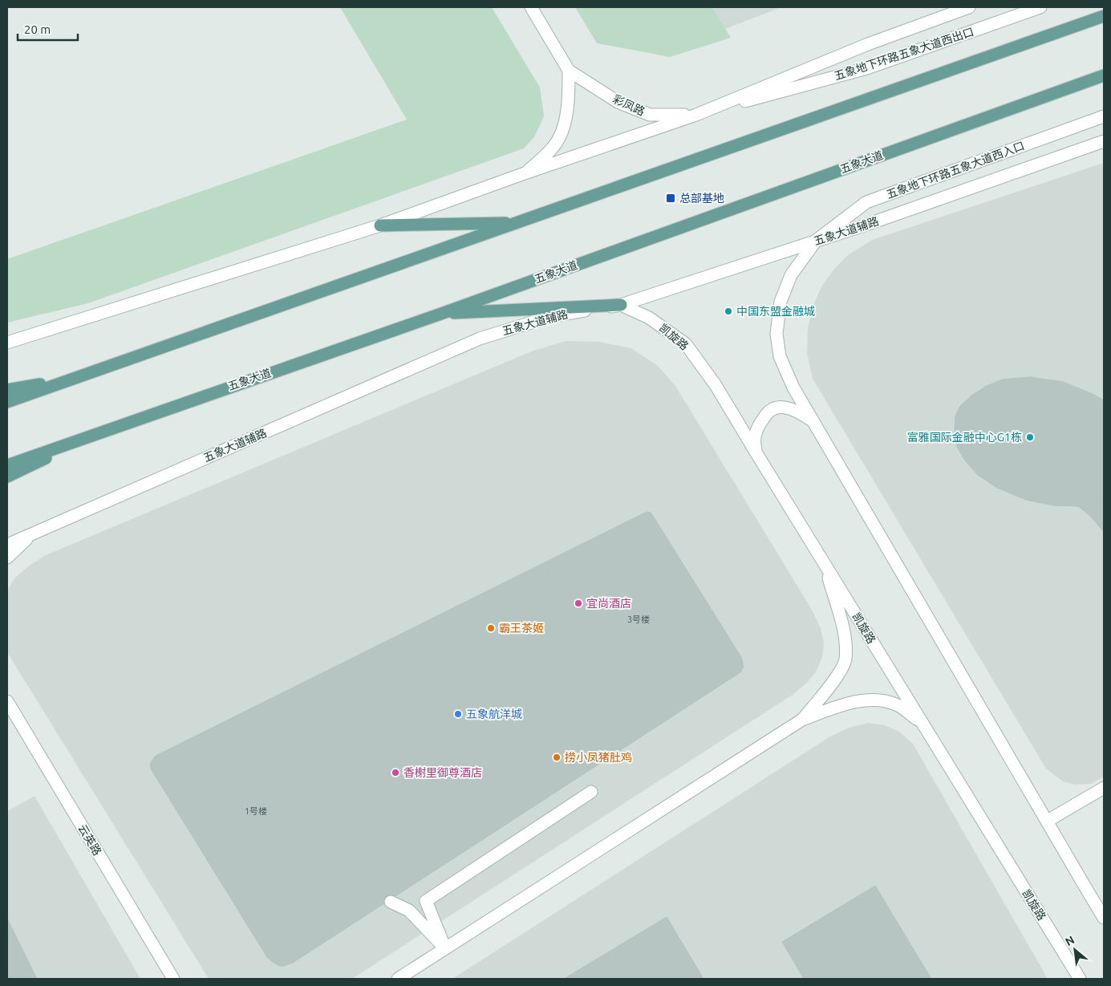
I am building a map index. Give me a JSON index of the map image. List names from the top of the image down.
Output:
{
  "streets": {
    "main road": ["五象大道"],
    "street": [
      "五象地下环路五象大道西出口",
      "彩凤路",
      "五象地下环路五象大道西入口",
      "五象大道辅路",
      "凯旋路",
      "云英路"
    ]
  },
  "crossings": [
    ["五象地下环路五象大道西出口", "彩凤路"],
    ["五象地下环路五象大道西入口", "五象大道辅路"],
    ["五象大道辅路", "凯旋路"]
  ],
  "places": {
    "transit": ["总部基地"],
    "other": [
      "中国东盟金融城",
      "富雅国际金融中心G1栋",
      "宜尚酒店",
      "霸王茶姬",
      "五象航洋城",
      "捞小凤猪肚鸡",
      "香榭里御尊酒店"
    ]
  },
  "house_numbers": ["3号楼", "1号楼"],
  "scale_bar": "20 m",
  "north": "top left"
}
